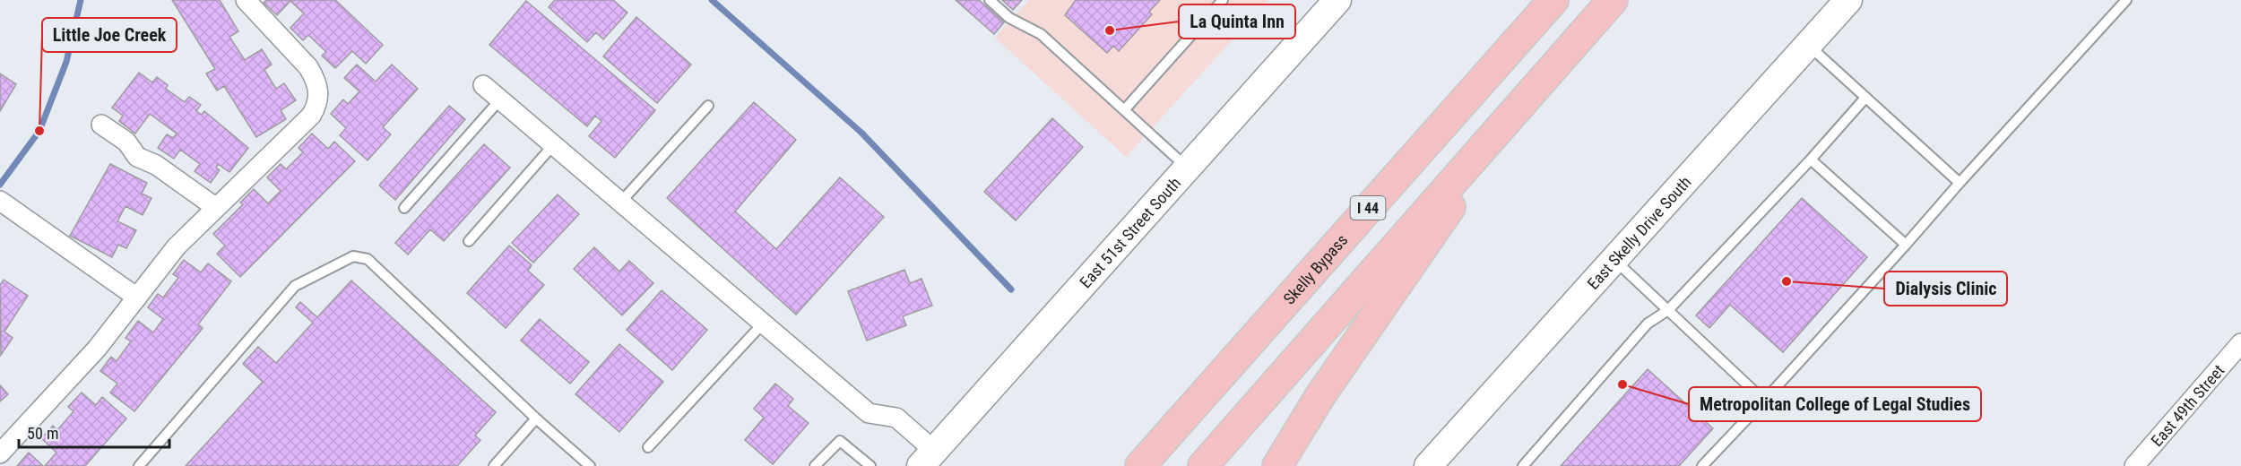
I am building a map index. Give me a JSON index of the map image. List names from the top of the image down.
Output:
{
  "streets": {
    "highway": ["I 44", "Skelly Bypass"],
    "main road": ["East 51st Street South", "East Skelly Drive South"],
    "street": ["East 49th Street"]
  },
  "places": [
    "La Quinta Inn",
    "Little Joe Creek",
    "Dialysis Clinic",
    "Metropolitan College of Legal Studies"
  ],
  "scale_bar": "50 m"
}
